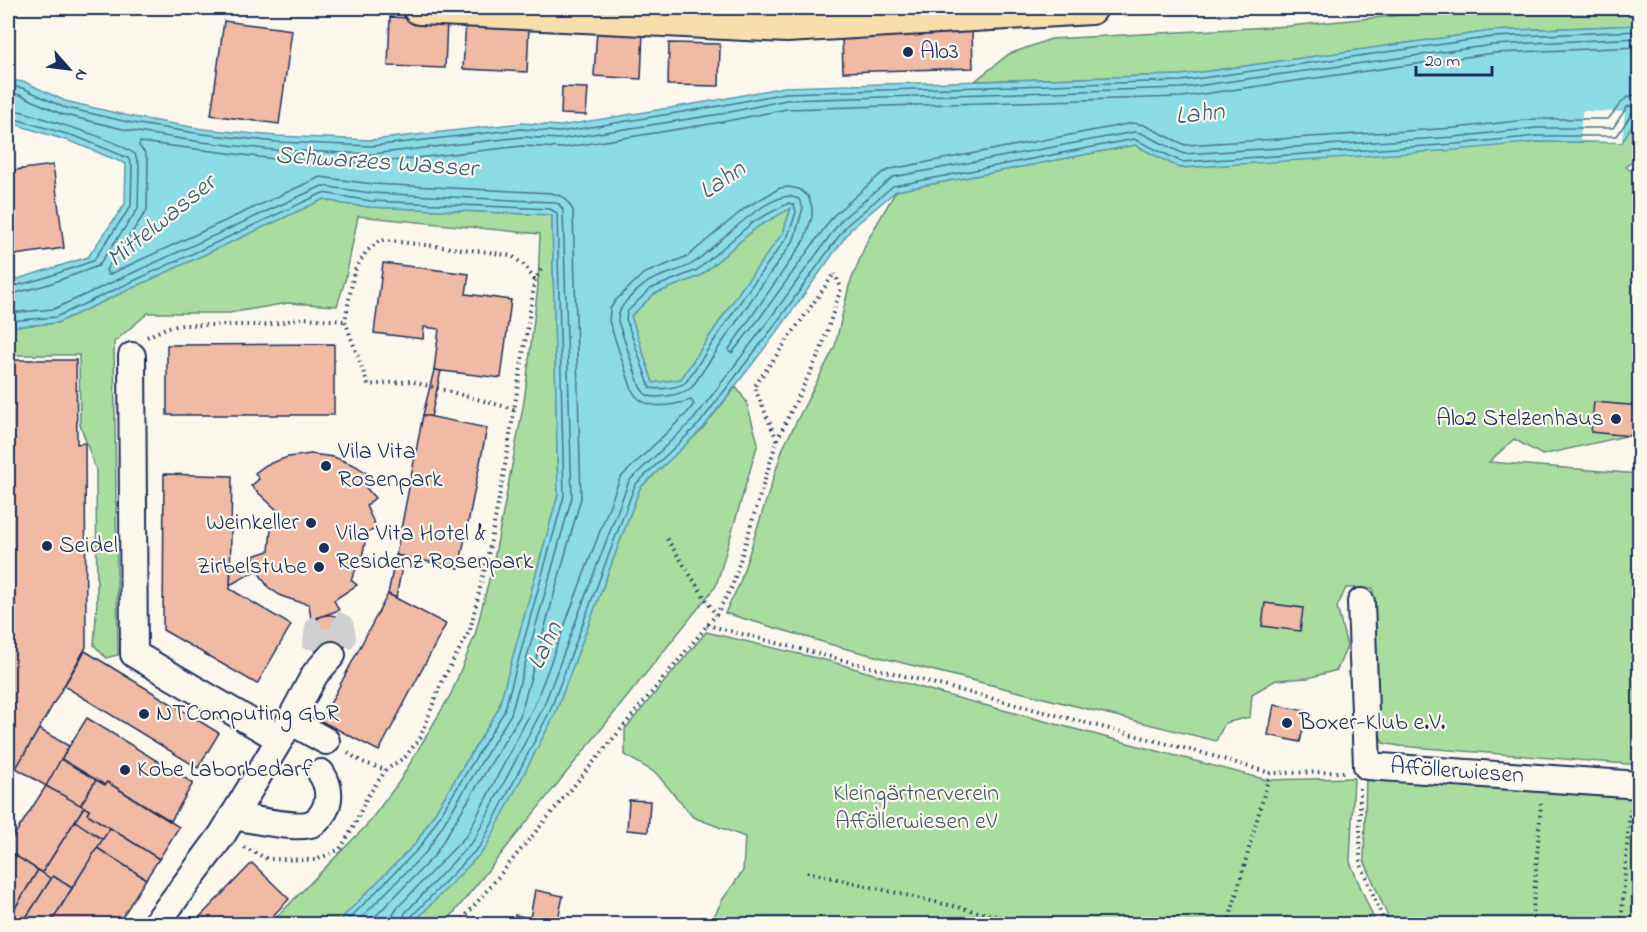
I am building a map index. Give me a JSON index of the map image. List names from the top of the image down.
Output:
{
  "streets": {
    "street": ["Afföllerwiesen"]
  },
  "water": ["Lahn", "Schwarzes Wasser", "Mittelwasser"],
  "parks": ["Kleingärtnerverein Afföllerwiesen eV"],
  "places": [
    "A|03",
    "A|02 Stelzenhaus",
    "Vila Vita Rosenpark",
    "Weinkeller",
    "Seidel",
    "Vila Vita Hotel & Residenz Rosenpark",
    "Zirbelstube",
    "NTComputing GbR",
    "Boxer-Klub e.V.",
    "Kobe Laborbedarf"
  ],
  "scale_bar": "20 m",
  "north": "bottom right"
}
